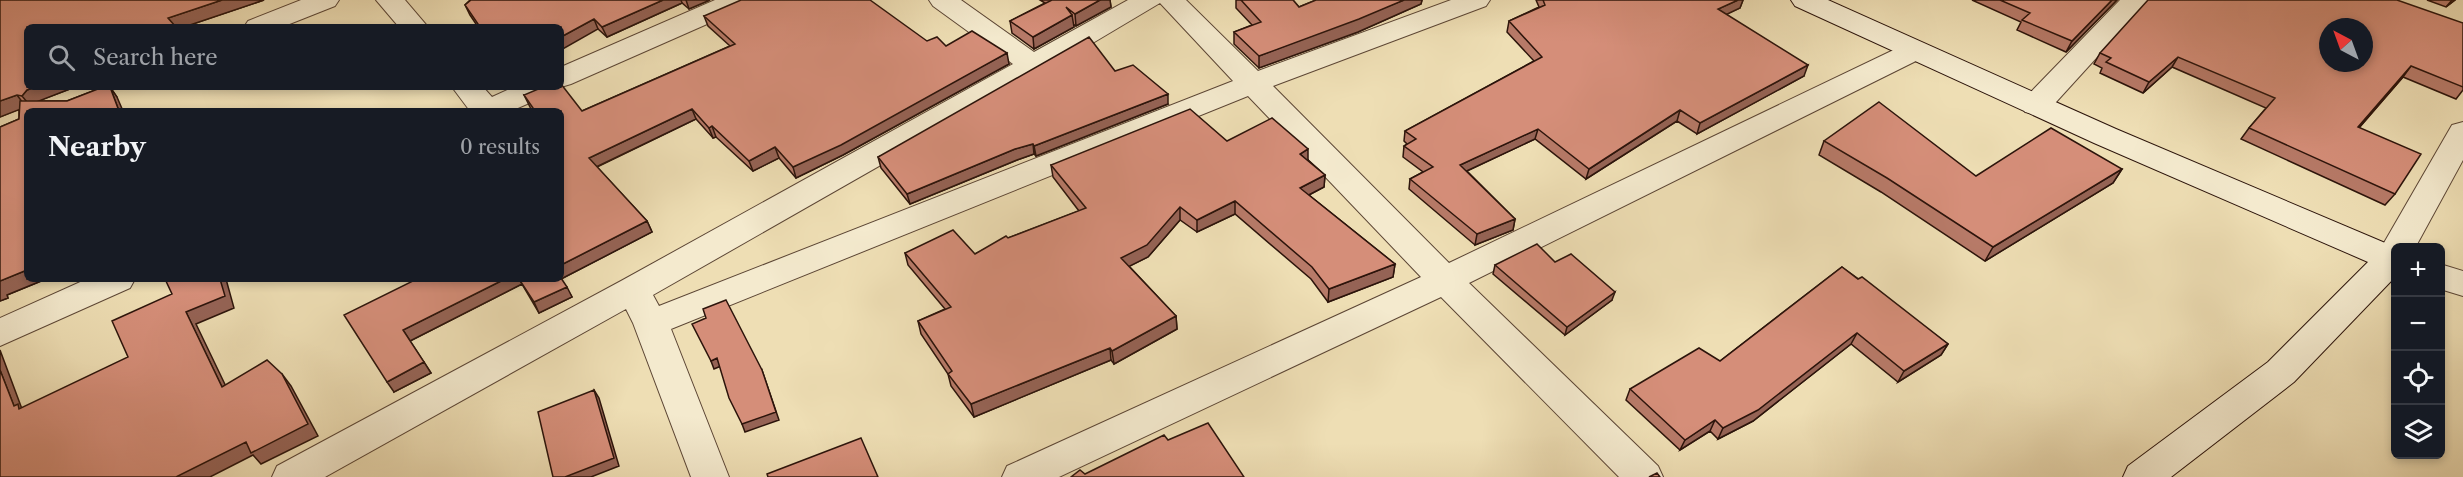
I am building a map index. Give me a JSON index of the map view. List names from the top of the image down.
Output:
{
  "north": "top left",
  "page": {
    "search": "Search here",
    "heading": ["Nearby", "0 results"],
    "map_buttons": ["+", "−"]
  }
}
